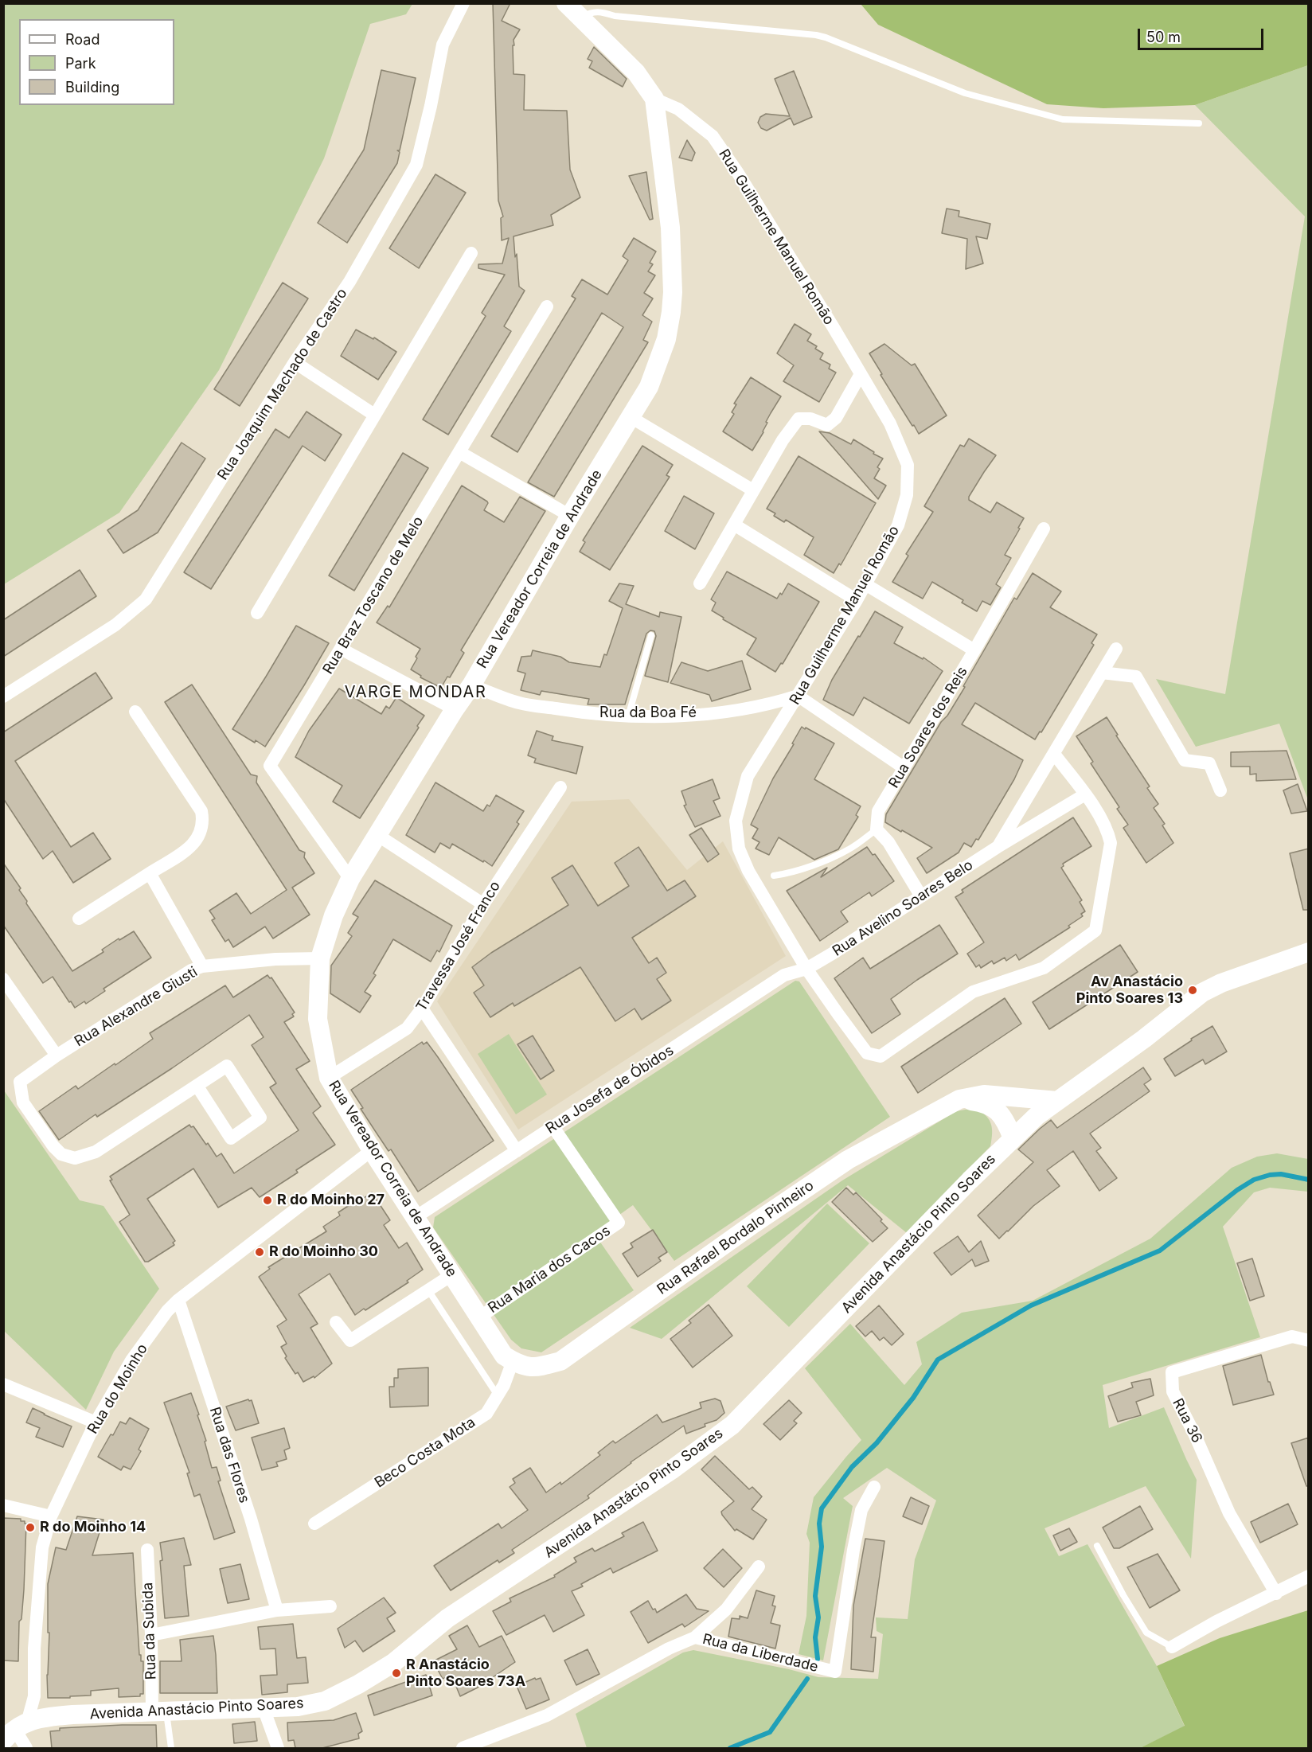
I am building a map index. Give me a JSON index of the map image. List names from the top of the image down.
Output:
{
  "streets": {
    "street": [
      "Rua Guilherme Manuel Romão",
      "Rua Joaquim Machado de Castro",
      "Rua Vereador Correia de Andrade",
      "Rua Braz Toscano de Melo",
      "Rua da Boa Fé",
      "Rua Soares dos Reis",
      "Rua Avelino Soares Belo",
      "Travessa José Franco",
      "Rua Alexandre Giusti",
      "Rua Josefa de Óbidos",
      "Avenida Anastácio Pinto Soares",
      "Rua Rafael Bordalo Pinheiro",
      "Rua Maria dos Cacos",
      "Rua do Moinho",
      "Rua 36",
      "Beco Costa Mota",
      "Rua das Flores",
      "Rua da Subida",
      "Rua da Liberdade"
    ]
  },
  "crossings": [
    ["Rua Guilherme Manuel Romão", "Rua Vereador Correia de Andrade"],
    ["Rua Guilherme Manuel Romão", "Rua da Boa Fé"],
    ["Rua Guilherme Manuel Romão", "Rua Avelino Soares Belo"],
    ["Rua Guilherme Manuel Romão", "Rua Josefa de Óbidos"],
    ["Rua Vereador Correia de Andrade", "Rua Braz Toscano de Melo"],
    ["Rua Vereador Correia de Andrade", "Rua da Boa Fé"],
    ["Rua Vereador Correia de Andrade", "Travessa José Franco"],
    ["Rua Vereador Correia de Andrade", "Rua Alexandre Giusti"],
    ["Rua Vereador Correia de Andrade", "Rua Josefa de Óbidos"],
    ["Rua Vereador Correia de Andrade", "Rua Rafael Bordalo Pinheiro"],
    ["Rua Vereador Correia de Andrade", "Rua Maria dos Cacos"],
    ["Rua Vereador Correia de Andrade", "Rua do Moinho"],
    ["Rua Vereador Correia de Andrade", "Beco Costa Mota"],
    ["Rua Avelino Soares Belo", "Rua Josefa de Óbidos"],
    ["Rua Josefa de Óbidos", "Rua Maria dos Cacos"],
    ["Avenida Anastácio Pinto Soares", "Rua do Moinho"],
    ["Avenida Anastácio Pinto Soares", "Rua da Subida"],
    ["Rua Rafael Bordalo Pinheiro", "Beco Costa Mota"],
    ["Rua do Moinho", "Rua das Flores"]
  ],
  "districts": ["VARGE MONDAR"],
  "places": [
    "Av Anastácio Pinto Soares 13",
    "R do Moinho 27",
    "R do Moinho 30",
    "R do Moinho 14",
    "R Anastácio Pinto Soares 73A"
  ],
  "legend": ["Road", "Park", "Building"],
  "scale_bar": "50 m"
}
